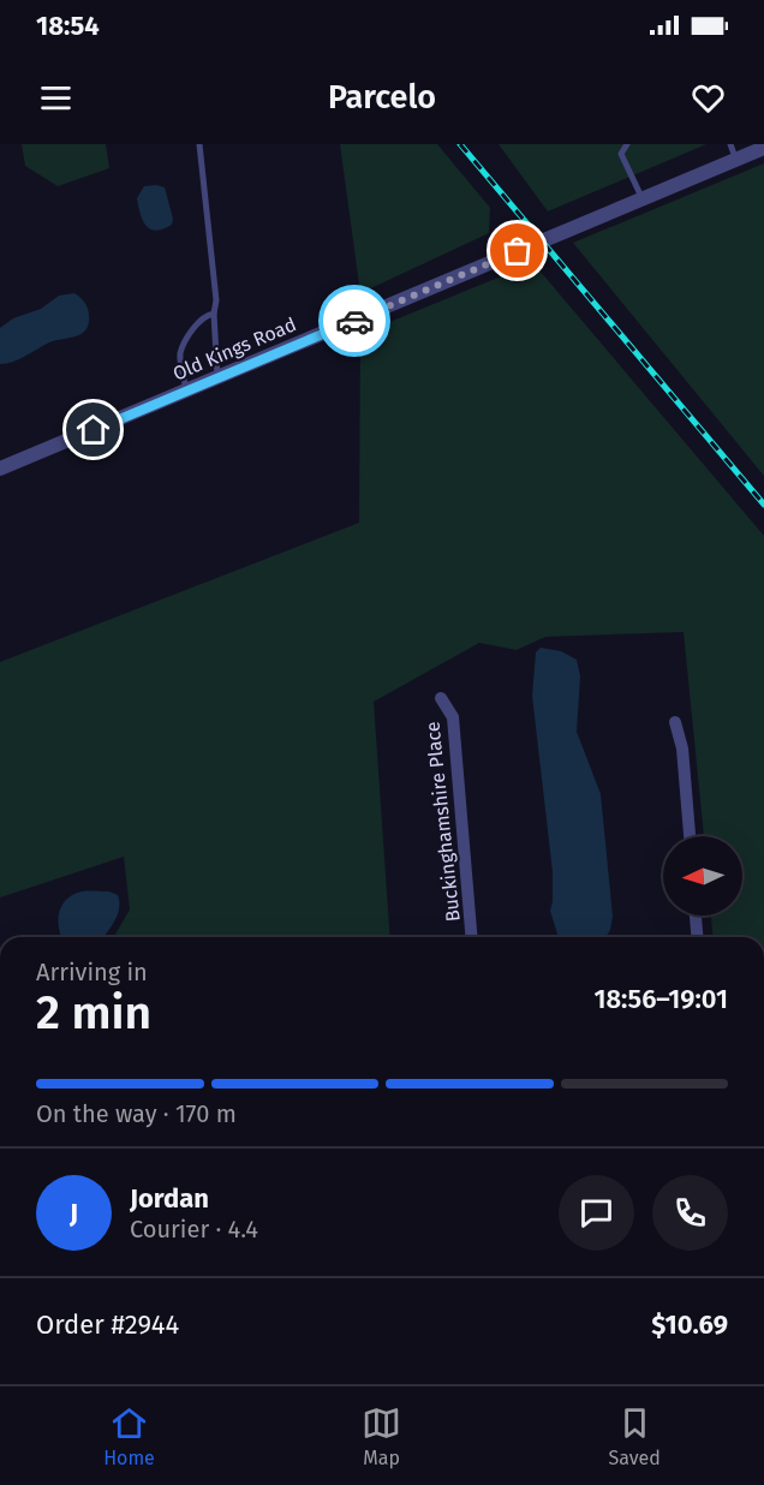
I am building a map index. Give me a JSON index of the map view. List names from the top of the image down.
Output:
{
  "streets": {
    "street": ["Old Kings Road", "Buckinghamshire Place"]
  },
  "north": "left",
  "page": {
    "status": "18:54",
    "header": "Parcelo",
    "heading": ["2 min", "Arriving in", "18:56–19:01"],
    "panel": [
      "Jordan",
      "Courier · 4.4",
      "Order #2944",
      "$10.69"
    ],
    "bar": "On the way · 170 m",
    "round": "J",
    "tabs": ["Home", "Map", "Saved"]
  }
}
